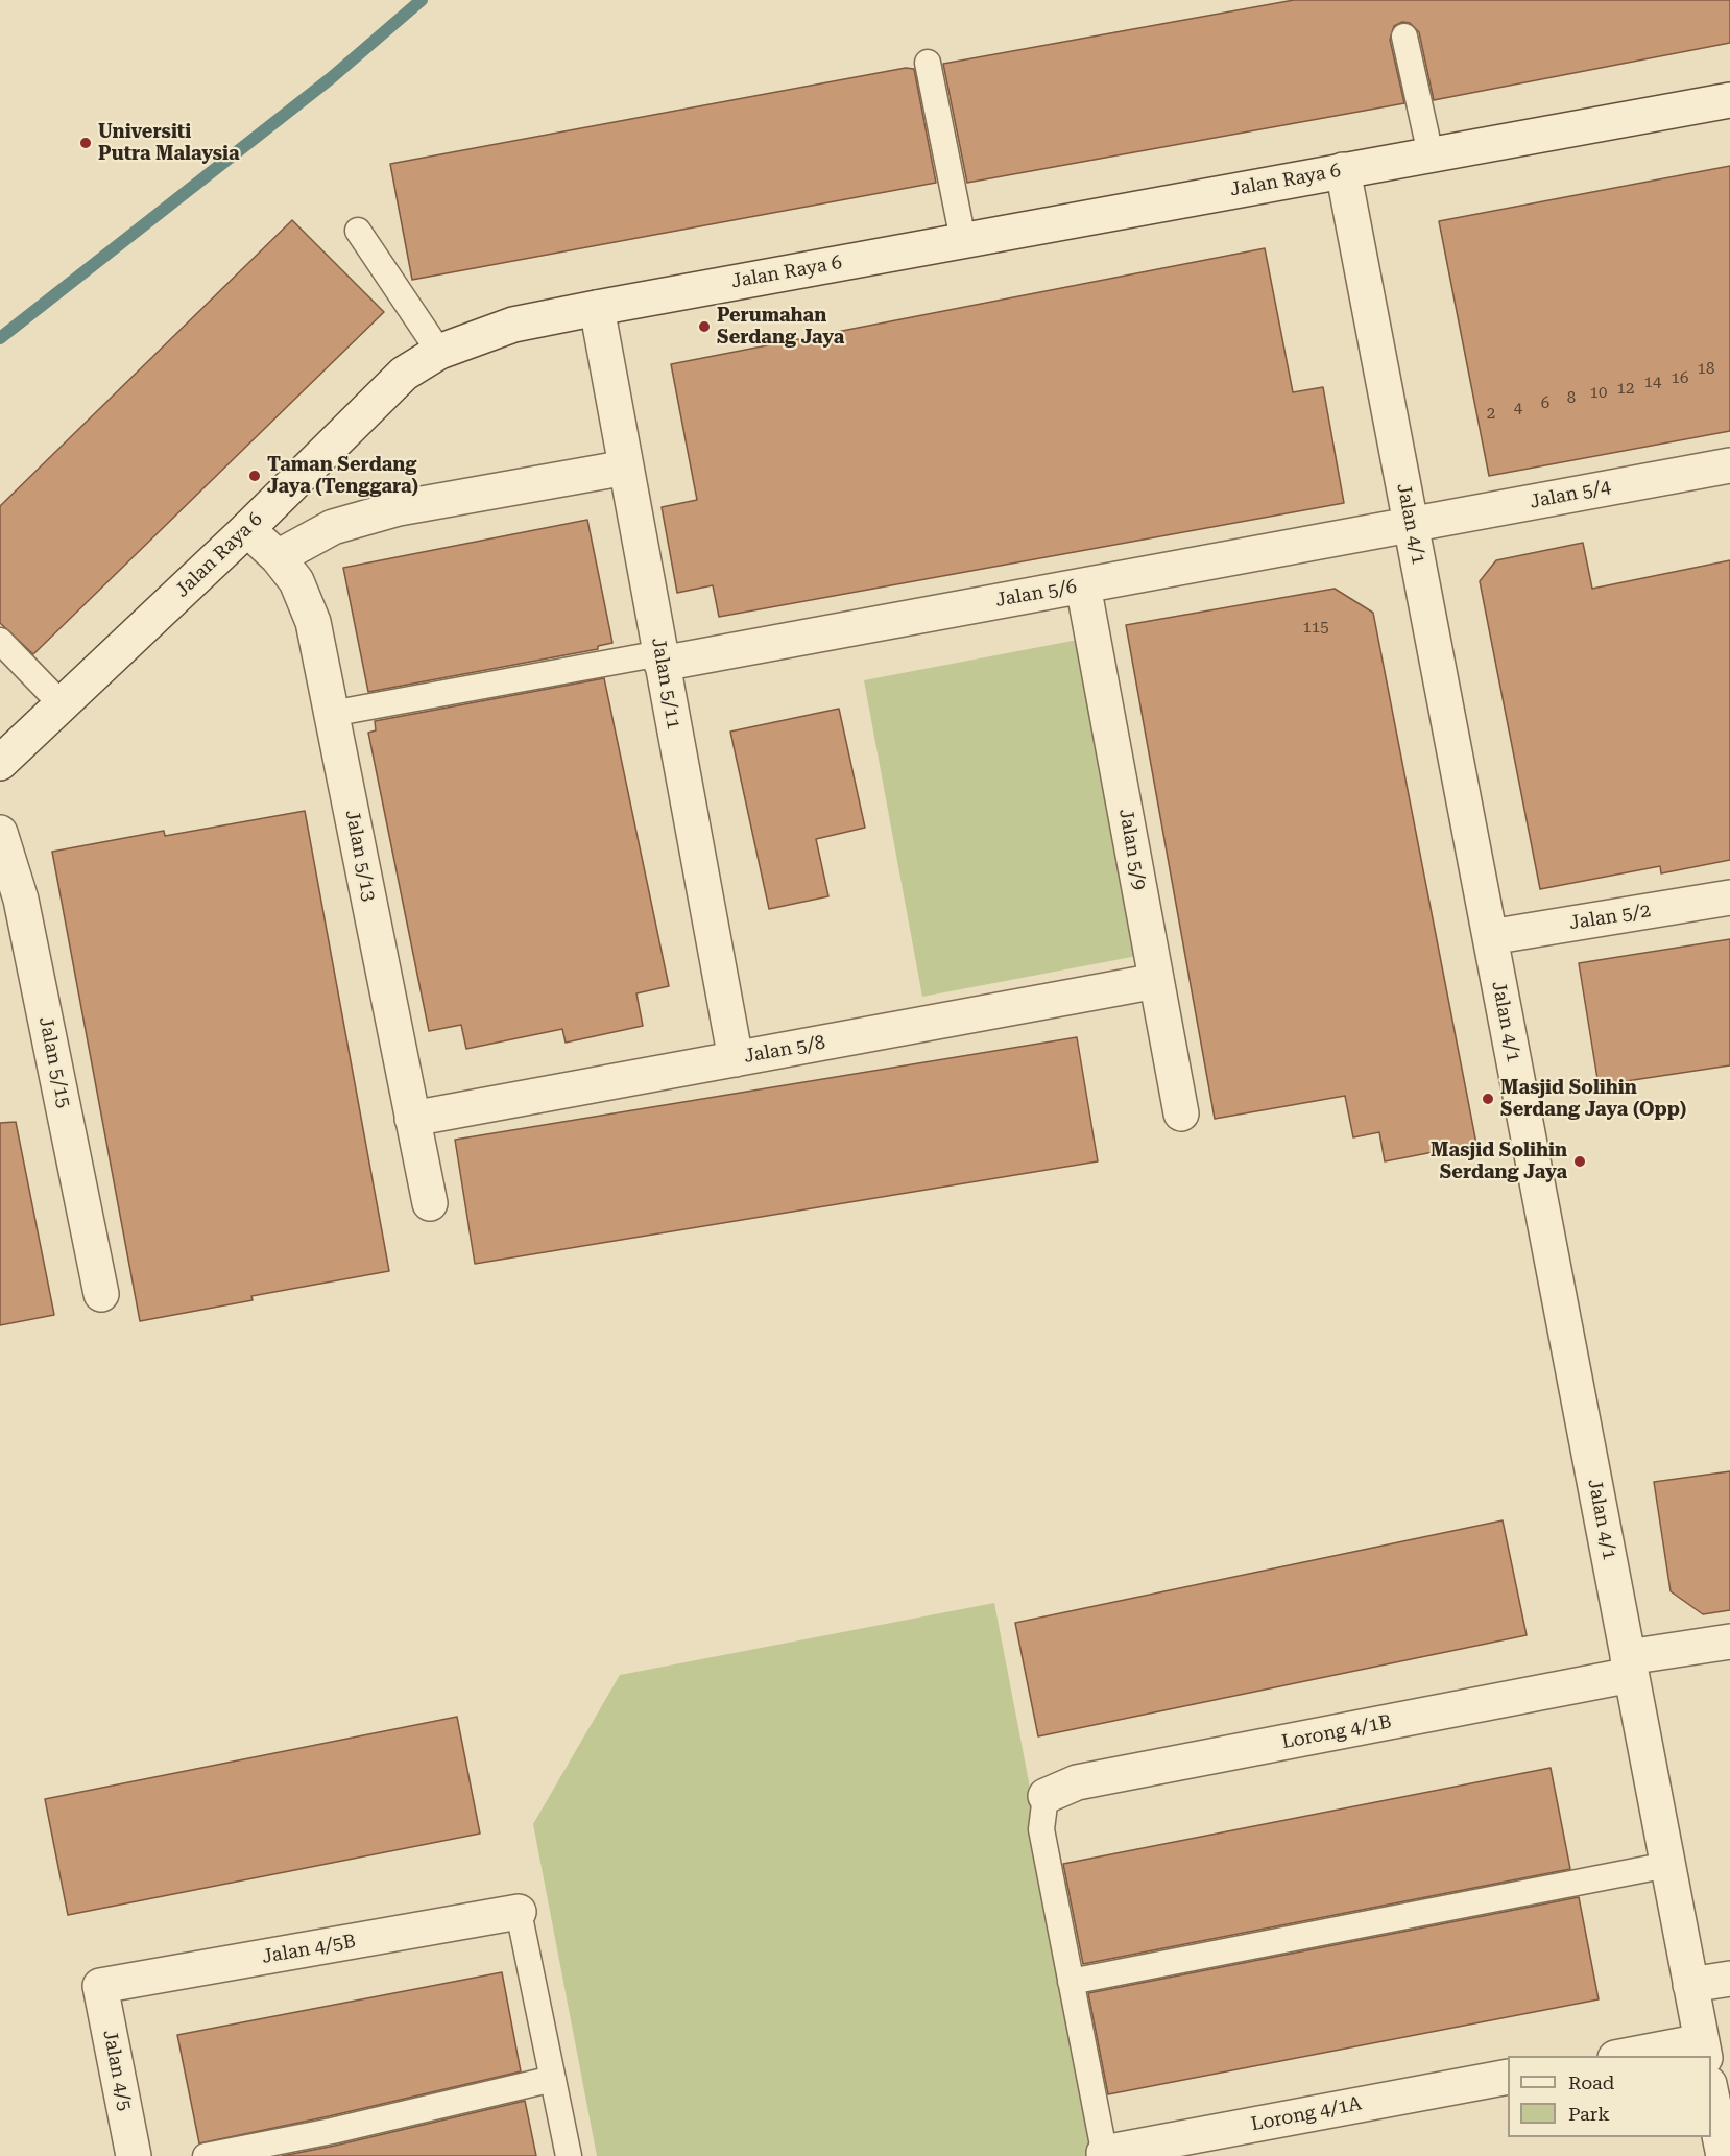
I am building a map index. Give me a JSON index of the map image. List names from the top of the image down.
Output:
{
  "streets": {
    "street": [
      "Jalan Raya 6",
      "Jalan 5/4",
      "Jalan 4/1",
      "Jalan 5/6",
      "Jalan 5/11",
      "Jalan 5/9",
      "Jalan 5/13",
      "Jalan 5/2",
      "Jalan 5/8",
      "Jalan 5/15",
      "Lorong 4/1B",
      "Jalan 4/5B",
      "Jalan 4/5",
      "Lorong 4/1A"
    ]
  },
  "crossings": [
    ["Jalan Raya 6", "Jalan 4/1"],
    ["Jalan Raya 6", "Jalan 5/11"],
    ["Jalan Raya 6", "Jalan 5/13"],
    ["Jalan 5/4", "Jalan 4/1"],
    ["Jalan 5/4", "Jalan 5/6"],
    ["Jalan 4/1", "Jalan 5/6"],
    ["Jalan 4/1", "Jalan 5/2"],
    ["Jalan 4/1", "Lorong 4/1B"],
    ["Jalan 5/6", "Jalan 5/11"],
    ["Jalan 5/6", "Jalan 5/9"],
    ["Jalan 5/11", "Jalan 5/8"],
    ["Jalan 5/9", "Jalan 5/8"],
    ["Jalan 5/13", "Jalan 5/8"],
    ["Jalan 4/5B", "Jalan 4/5"]
  ],
  "places": [
    "Universiti Putra Malaysia",
    "Perumahan Serdang Jaya",
    "Taman Serdang Jaya (Tenggara)",
    "Masjid Solihin Serdang Jaya (Opp)",
    "Masjid Solihin Serdang Jaya"
  ],
  "house_numbers": [
    "18",
    "16",
    "14",
    "12",
    "10",
    "8",
    "6",
    "4",
    "2",
    "115"
  ],
  "legend": ["Road", "Park"]
}
